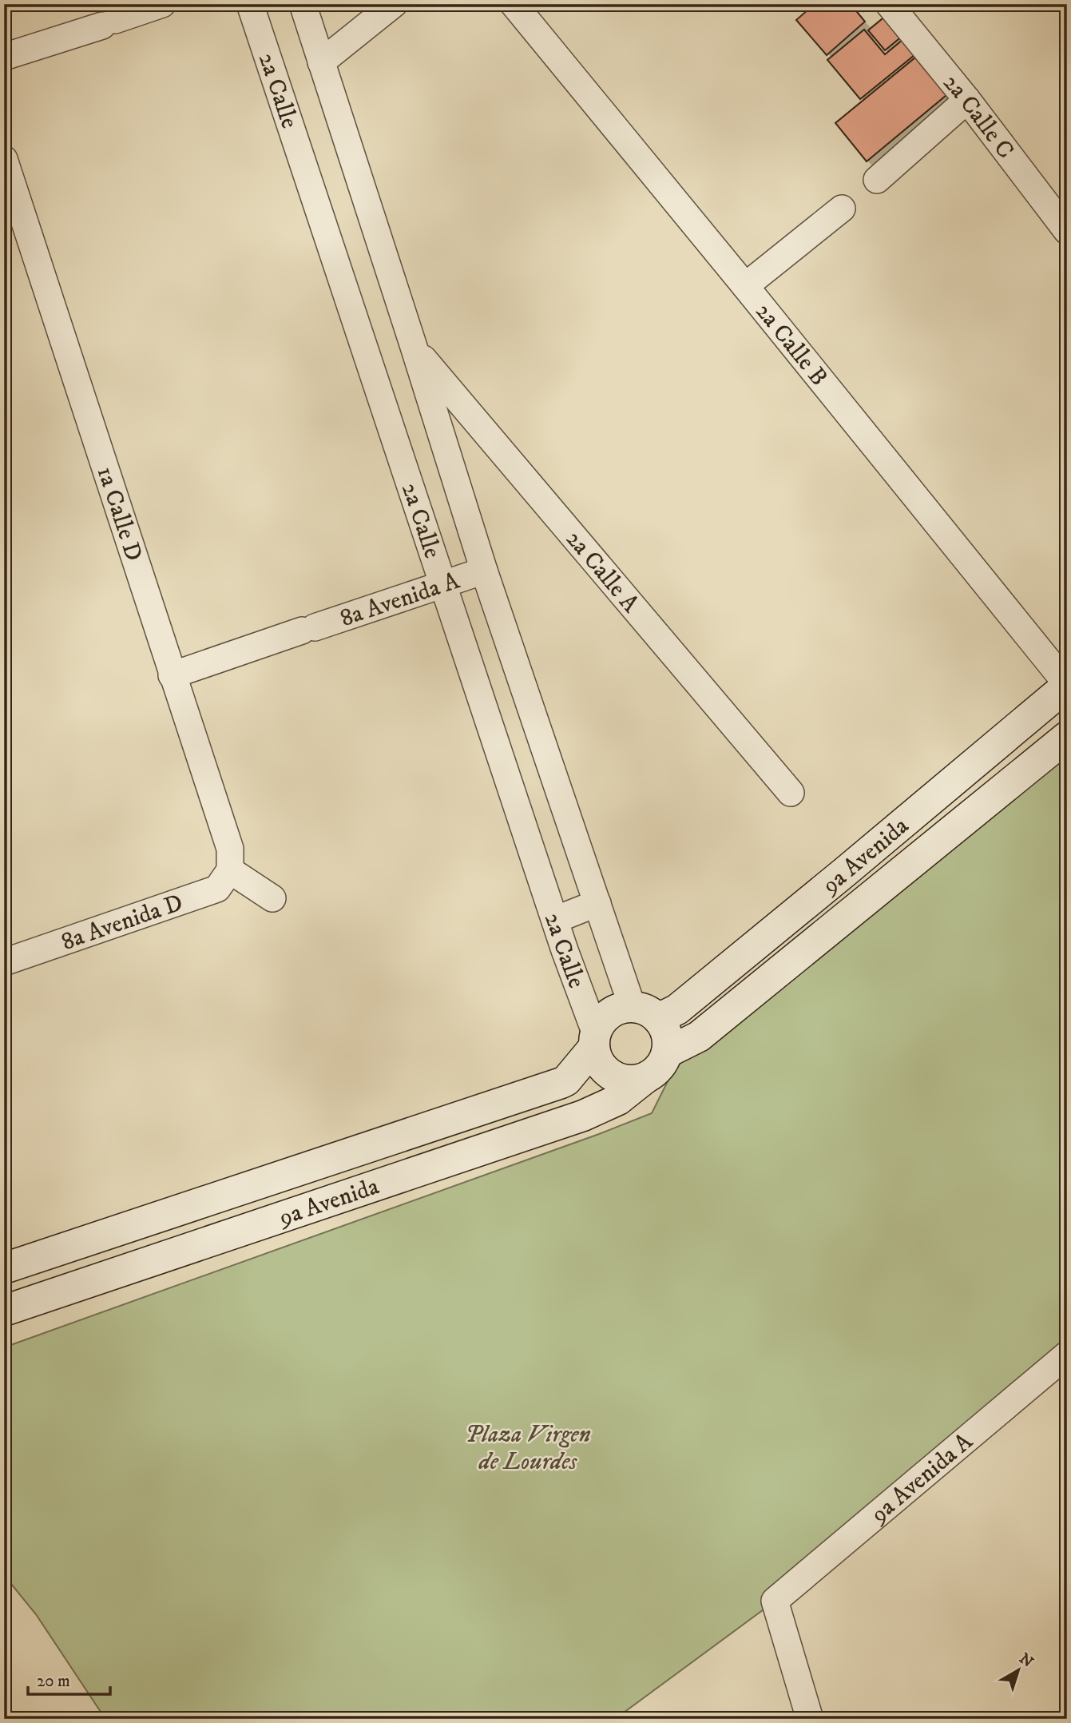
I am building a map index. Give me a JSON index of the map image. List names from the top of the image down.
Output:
{
  "streets": {
    "main road": ["9a Avenida"],
    "street": [
      "2a Calle",
      "2a Calle C",
      "2a Calle B",
      "1a Calle D",
      "2a Calle A",
      "8a Avenida A",
      "8a Avenida D",
      "9a Avenida A"
    ]
  },
  "crossings": [
    ["2a Calle", "2a Calle A"],
    ["2a Calle", "8a Avenida A"],
    ["2a Calle", "9a Avenida"],
    ["2a Calle B", "9a Avenida"],
    ["1a Calle D", "8a Avenida A"],
    ["1a Calle D", "8a Avenida D"]
  ],
  "parks": ["Plaza Virgen de Lourdes"],
  "scale_bar": "20 m",
  "north": "top right"
}
